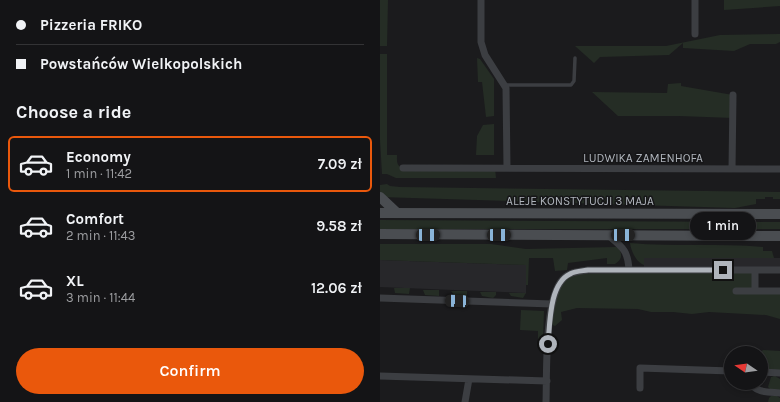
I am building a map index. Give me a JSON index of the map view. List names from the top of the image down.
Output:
{
  "streets": {
    "main road": ["ALEJE KONSTYTUCJI 3 MAJA"],
    "street": ["LUDWIKA ZAMENHOFA"]
  },
  "north": "left",
  "page": {
    "banner": ["Pizzeria FRIKO", "Powstańców Wielkopolskich"],
    "heading": "Choose a ride",
    "list": [
      {
        "name": "Economy",
        "note": "1 min · 11:42",
        "value": "7.09 zł"
      },
      {
        "name": "Comfort",
        "note": "2 min · 11:43",
        "value": "9.58 zł"
      },
      {
        "name": "XL",
        "note": "3 min · 11:44",
        "value": "12.06 zł"
      }
    ],
    "bubble": "1 min",
    "buttons": "Confirm"
  }
}
